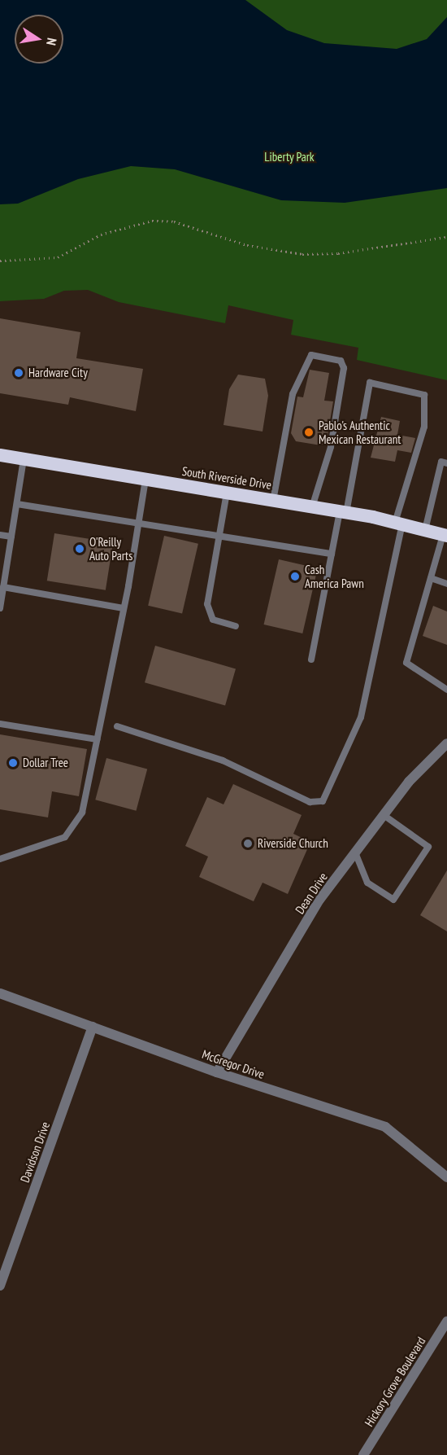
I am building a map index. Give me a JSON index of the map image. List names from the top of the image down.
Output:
{
  "streets": {
    "highway": ["South Riverside Drive"],
    "street": [
      "Dean Drive",
      "McGregor Drive",
      "Davidson Drive",
      "Hickory Grove Boulevard"
    ]
  },
  "crossings": [
    ["Dean Drive", "McGregor Drive"],
    ["McGregor Drive", "Davidson Drive"]
  ],
  "parks": ["Liberty Park"],
  "places": [
    "Hardware City",
    "Pablo's Authentic Mexican Restaurant",
    "O'Reilly Auto Parts",
    "Cash America Pawn",
    "Dollar Tree",
    "Riverside Church"
  ],
  "north": "right"
}
